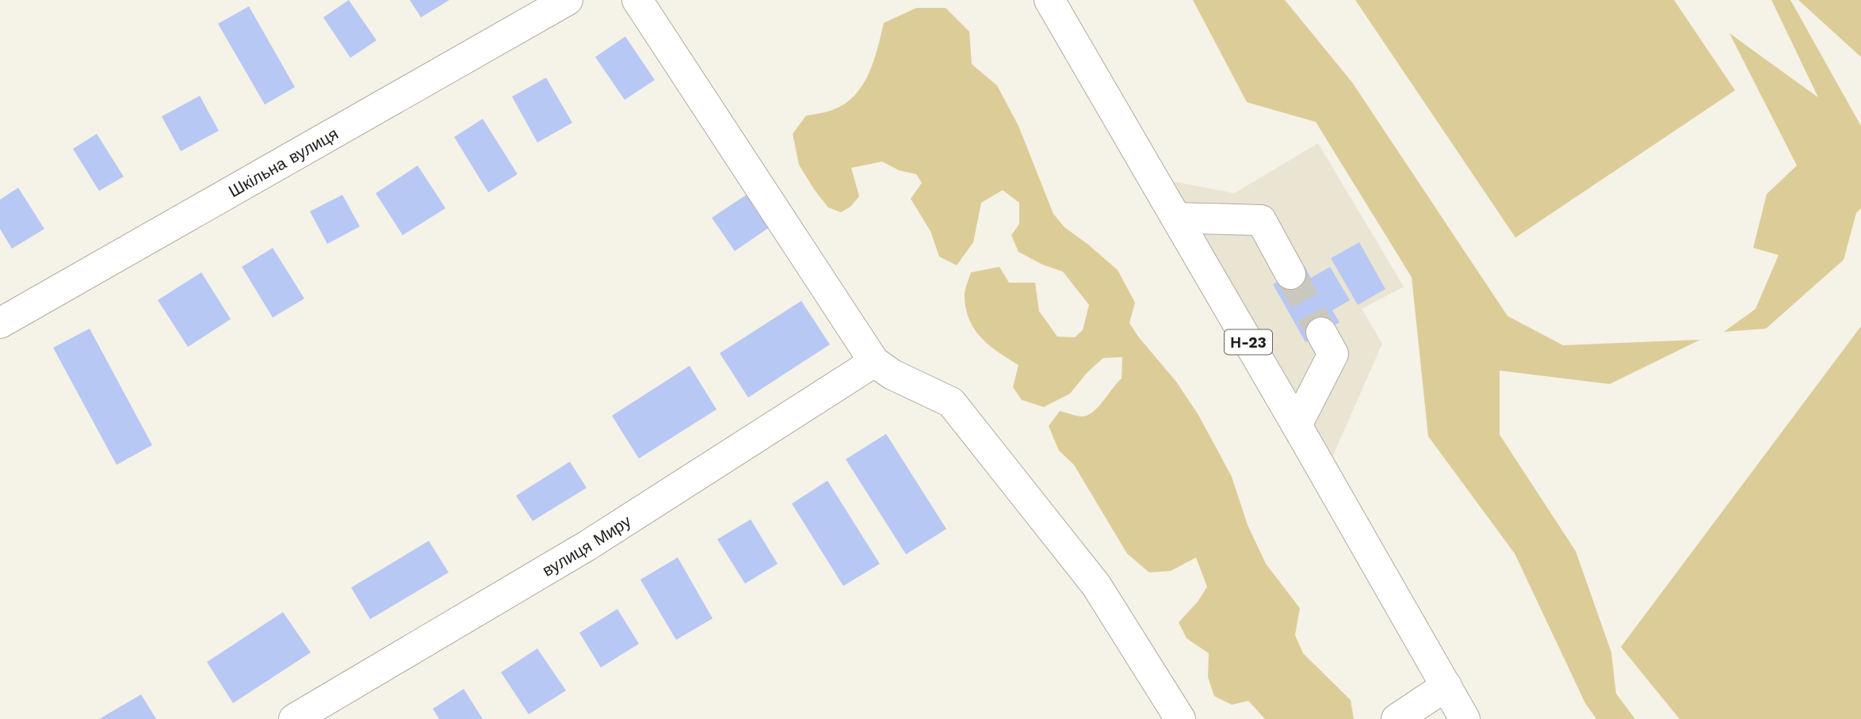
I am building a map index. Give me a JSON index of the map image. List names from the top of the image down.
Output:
{
  "streets": {
    "street": ["Шкільна вулиця", "Н-23", "вулиця Миру"]
  }
}
